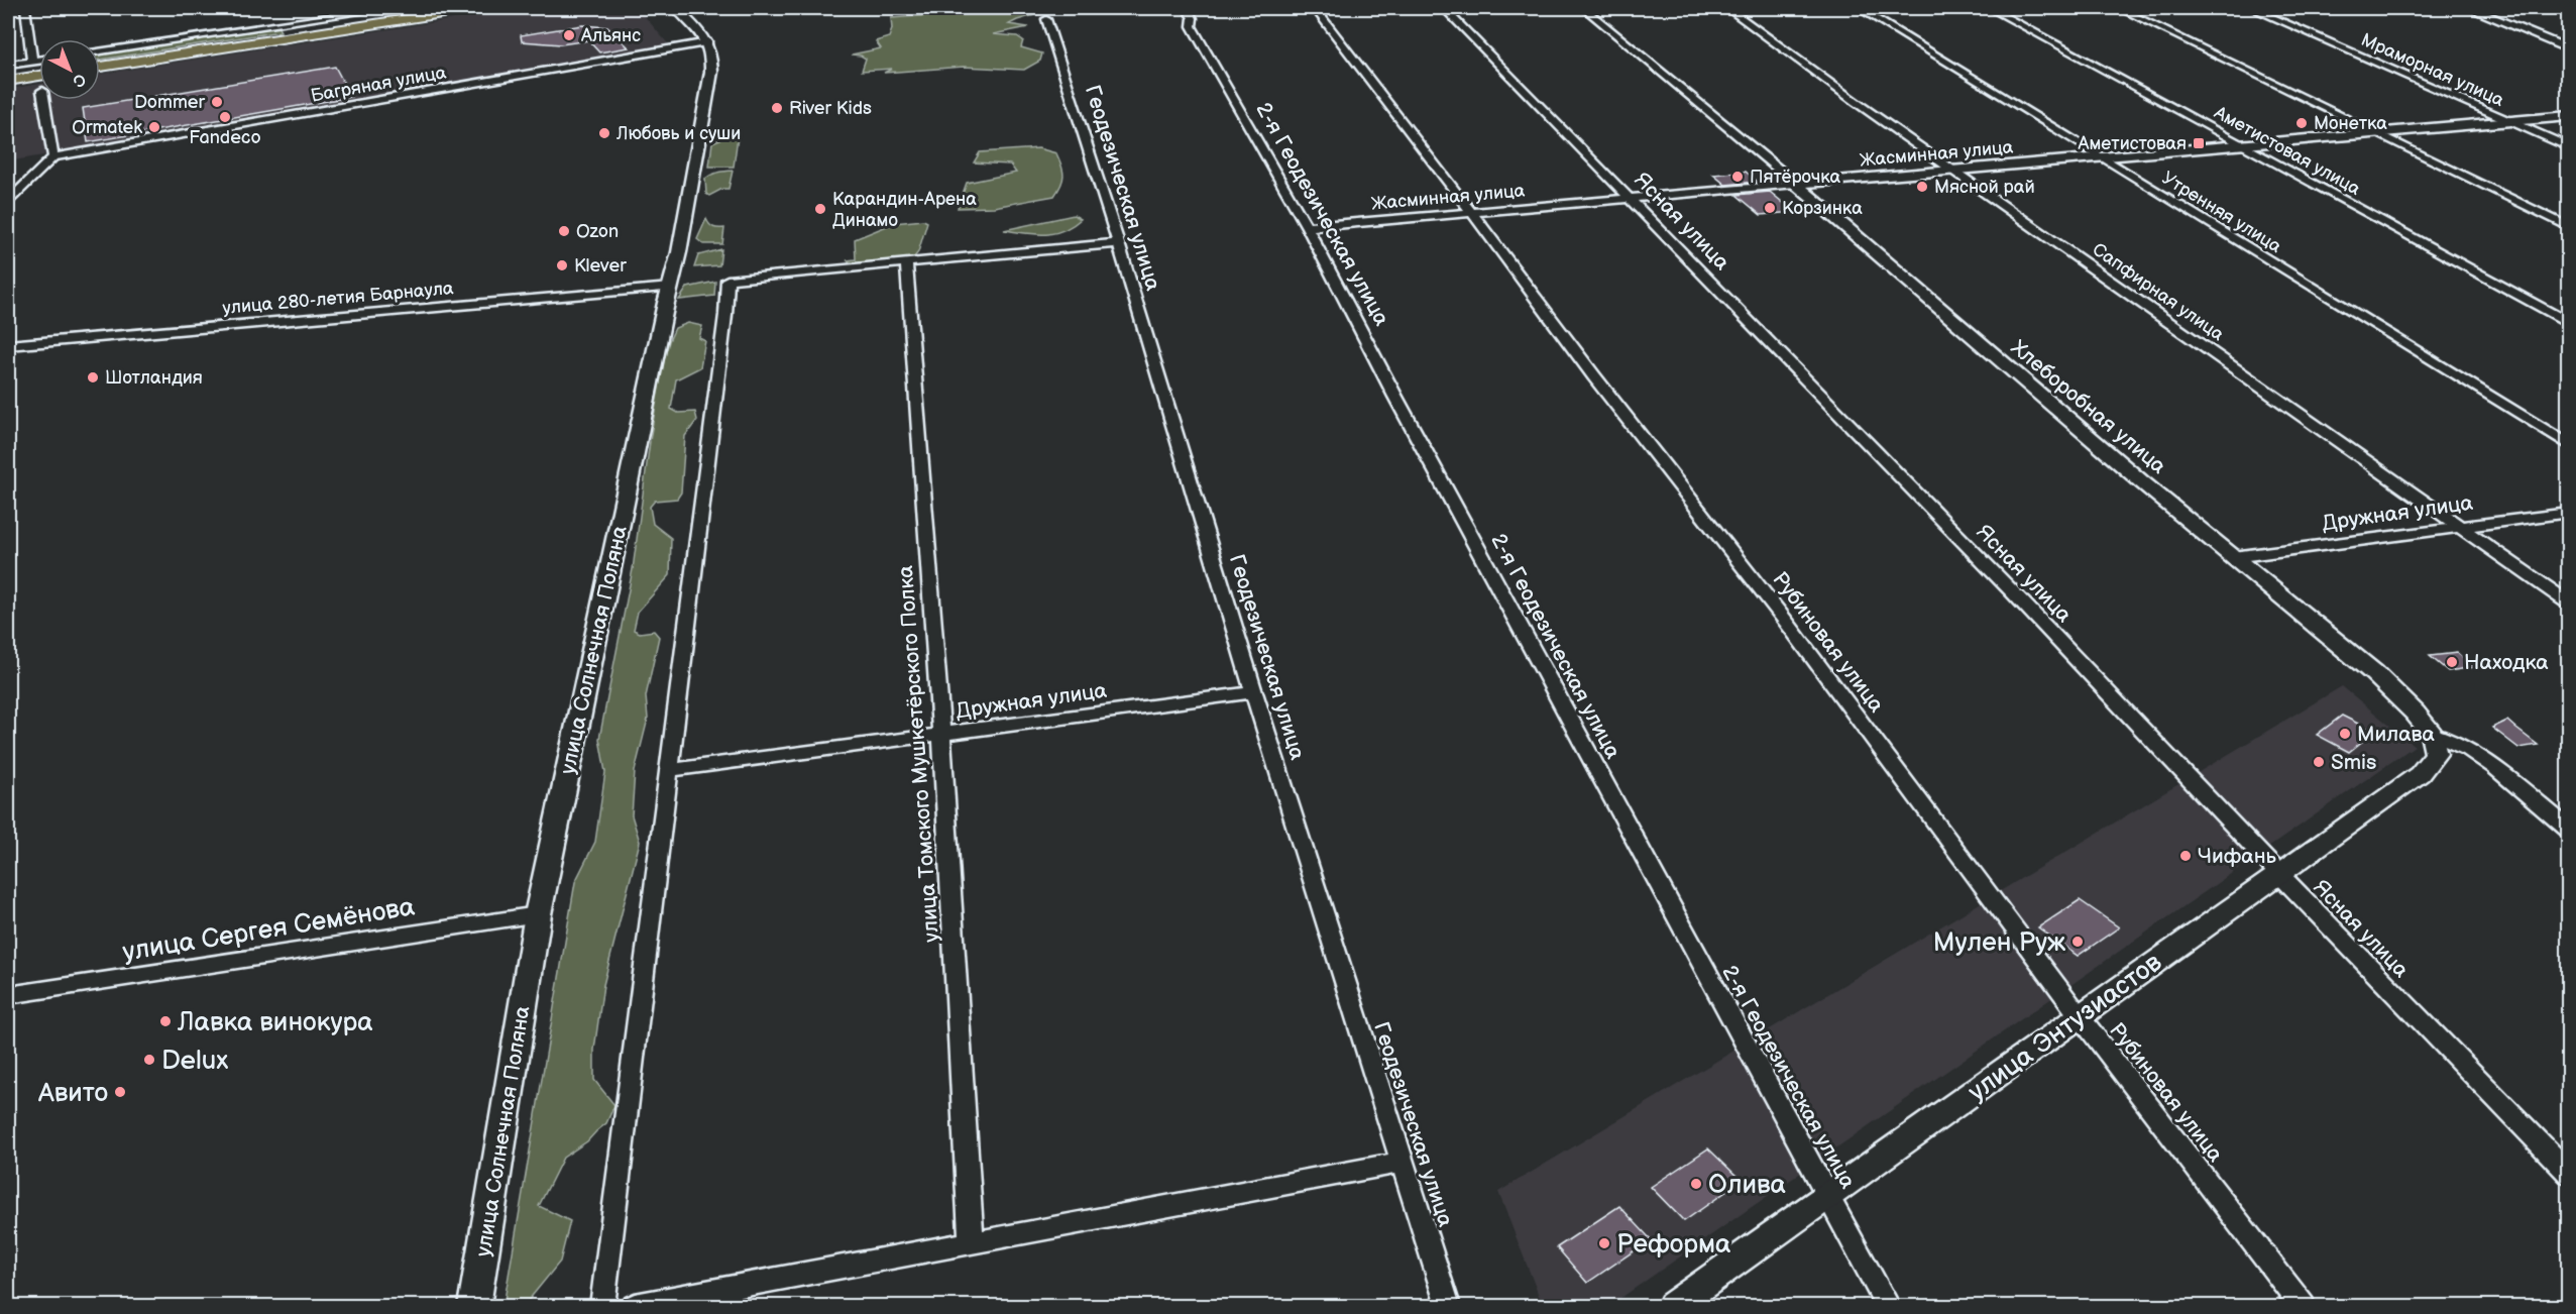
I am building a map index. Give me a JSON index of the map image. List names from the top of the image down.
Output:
{
  "streets": {
    "street": [
      "Мраморная улица",
      "Багряная улица",
      "Аметистовая улица",
      "Жасминная улица",
      "Геодезическая улица",
      "Утренняя улица",
      "2-я Геодезическая улица",
      "Ясная улица",
      "Сапфирная улица",
      "улица 280-летия Барнаула",
      "Хлеборобная улица",
      "Дружная улица",
      "Рубиновая улица",
      "улица Солнечная Поляна",
      "улица Томского Мушкетёрского Полка",
      "улица Сергея Семёнова",
      "улица Энтузиастов"
    ]
  },
  "crossings": [
    ["Мраморная улица", "Жасминная улица"],
    ["Багряная улица", "улица Солнечная Поляна"],
    ["Аметистовая улица", "Жасминная улица"],
    ["Жасминная улица", "Утренняя улица"],
    ["Жасминная улица", "2-я Геодезическая улица"],
    ["Жасминная улица", "Ясная улица"],
    ["Жасминная улица", "Сапфирная улица"],
    ["Жасминная улица", "Хлеборобная улица"],
    ["Жасминная улица", "Рубиновая улица"],
    ["Геодезическая улица", "Дружная улица"],
    ["2-я Геодезическая улица", "улица Энтузиастов"],
    ["Ясная улица", "улица Энтузиастов"],
    ["Сапфирная улица", "Дружная улица"],
    ["улица 280-летия Барнаула", "улица Солнечная Поляна"],
    ["Хлеборобная улица", "Дружная улица"],
    ["Хлеборобная улица", "улица Энтузиастов"],
    ["Дружная улица", "улица Томского Мушкетёрского Полка"],
    ["Рубиновая улица", "улица Энтузиастов"],
    ["улица Солнечная Поляна", "улица Сергея Семёнова"]
  ],
  "places": {
    "other": [
      "Альянс",
      "Dommer",
      "River Kids",
      "Fandeco",
      "Монетка",
      "Ormatek",
      "Любовь и суши",
      "Пятёрочка",
      "Мясной рай",
      "Корзинка",
      "Карандин-Арена Динамо",
      "Ozon",
      "Klever",
      "Шотландия",
      "Находка",
      "Милава",
      "Smis",
      "Чифань",
      "Мулен Руж",
      "Лавка винокура",
      "Delux",
      "Авито",
      "Олива",
      "Реформа"
    ],
    "transit": ["Аметистовая"]
  },
  "north": "bottom right"
}
